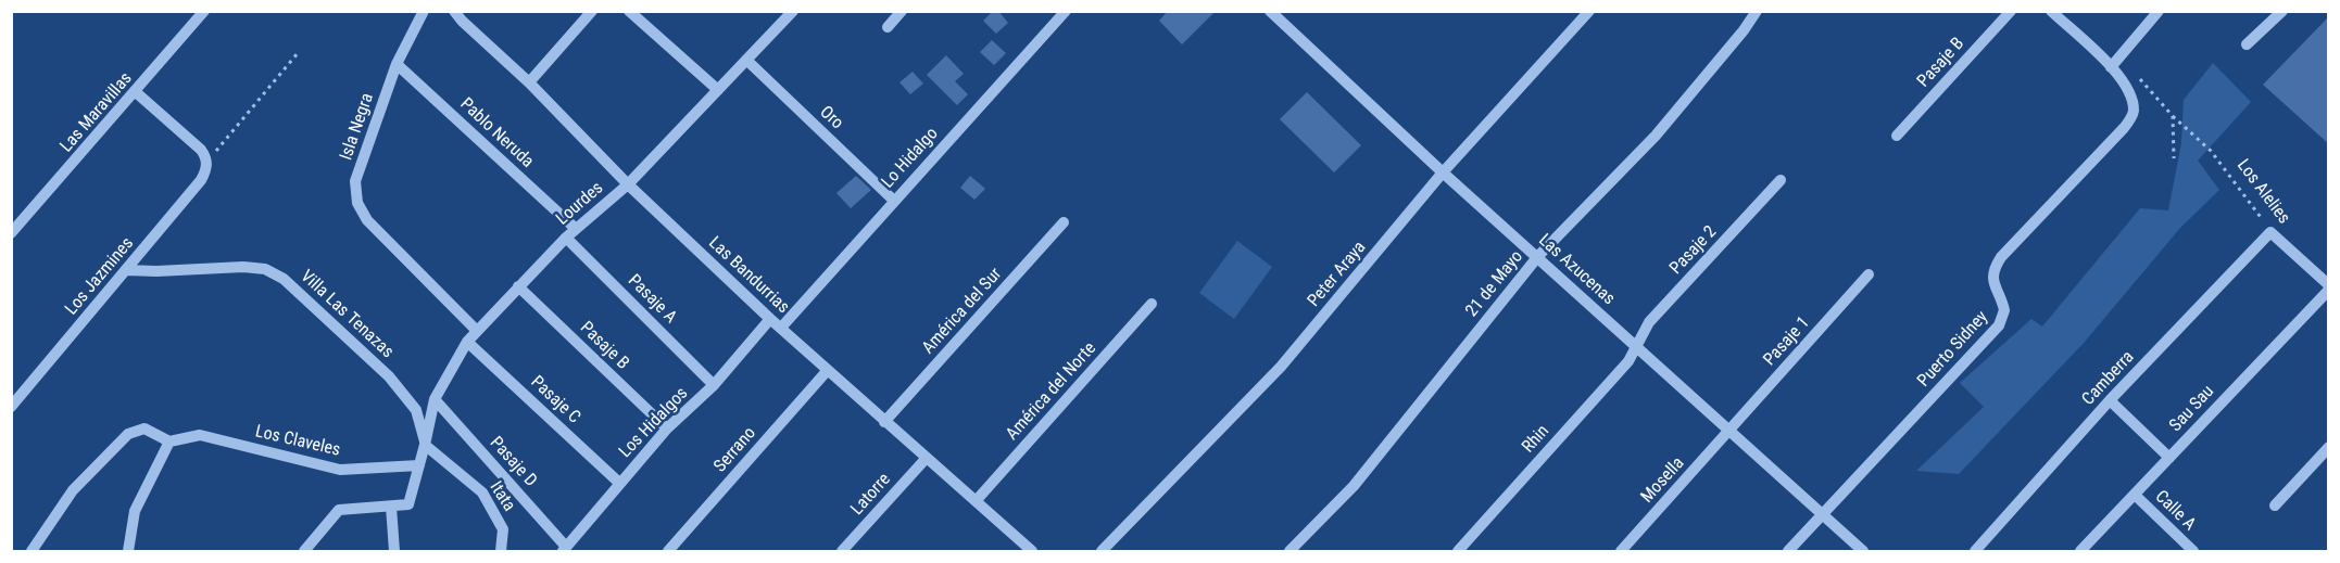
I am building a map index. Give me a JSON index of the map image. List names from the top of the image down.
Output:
{
  "streets": {
    "street": [
      "Pasaje B",
      "Las Maravillas",
      "Oro",
      "Isla Negra",
      "Pablo Neruda",
      "Lo Hidalgo",
      "Los Alelies",
      "Lourdes",
      "Pasaje 2",
      "Las Azucenas",
      "Peter Araya",
      "Las Bandurrias",
      "Los Jazmines",
      "21 de Mayo",
      "Pasaje A",
      "América del Sur",
      "Villa Las Tenazas",
      "Pasaje 1",
      "Puerto Sidney",
      "Camberra",
      "América del Norte",
      "Pasaje C",
      "Sau Sau",
      "Los Hidalgos",
      "Rhin",
      "Los Claveles",
      "Serrano",
      "Pasaje D",
      "Mosella",
      "Latorre",
      "Itata",
      "Calle A"
    ]
  },
  "crossings": [
    ["Pasaje B", "Lourdes"],
    ["Pasaje B", "Los Hidalgos"],
    ["Oro", "Lo Hidalgo"],
    ["Oro", "Lourdes"],
    ["Isla Negra", "Pablo Neruda"],
    ["Isla Negra", "Lourdes"],
    ["Pablo Neruda", "Lourdes"],
    ["Lo Hidalgo", "Las Bandurrias"],
    ["Los Alelies", "Camberra"],
    ["Los Alelies", "Sau Sau"],
    ["Lourdes", "Las Bandurrias"],
    ["Lourdes", "Pasaje A"],
    ["Lourdes", "Villa Las Tenazas"],
    ["Lourdes", "Pasaje C"],
    ["Lourdes", "Los Claveles"],
    ["Lourdes", "Pasaje D"],
    ["Lourdes", "Itata"],
    ["Pasaje 2", "Las Azucenas"],
    ["Pasaje 2", "Rhin"],
    ["Las Azucenas", "Peter Araya"],
    ["Las Azucenas", "21 de Mayo"],
    ["Las Azucenas", "Pasaje 1"],
    ["Las Azucenas", "Puerto Sidney"],
    ["Las Azucenas", "Rhin"],
    ["Las Azucenas", "Mosella"],
    ["Las Bandurrias", "América del Sur"],
    ["Las Bandurrias", "América del Norte"],
    ["Las Bandurrias", "Los Hidalgos"],
    ["Las Bandurrias", "Serrano"],
    ["Las Bandurrias", "Latorre"],
    ["Los Jazmines", "Villa Las Tenazas"],
    ["Pasaje A", "Los Hidalgos"],
    ["Villa Las Tenazas", "Itata"],
    ["Pasaje 1", "Mosella"],
    ["Pasaje C", "Los Hidalgos"],
    ["Sau Sau", "Calle A"],
    ["Los Hidalgos", "Pasaje D"]
  ]
}
